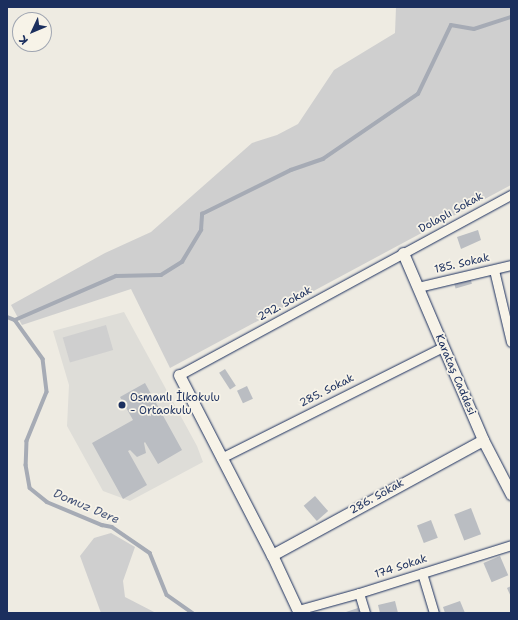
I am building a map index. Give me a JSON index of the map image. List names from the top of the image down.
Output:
{
  "streets": {
    "street": [
      "Dolaplı Sokak",
      "185. Sokak",
      "292. Sokak",
      "Karataş Caddesi",
      "285. Sokak",
      "286. Sokak",
      "174 Sokak"
    ]
  },
  "crossings": [
    ["Dolaplı Sokak", "292. Sokak"],
    ["Dolaplı Sokak", "Karataş Caddesi"],
    ["185. Sokak", "Karataş Caddesi"],
    ["292. Sokak", "Karataş Caddesi"],
    ["Karataş Caddesi", "285. Sokak"],
    ["Karataş Caddesi", "286. Sokak"]
  ],
  "water": ["Domuz Dere"],
  "places": ["Osmanlı İlkokulu - Ortaokulu"],
  "north": "bottom left"
}
